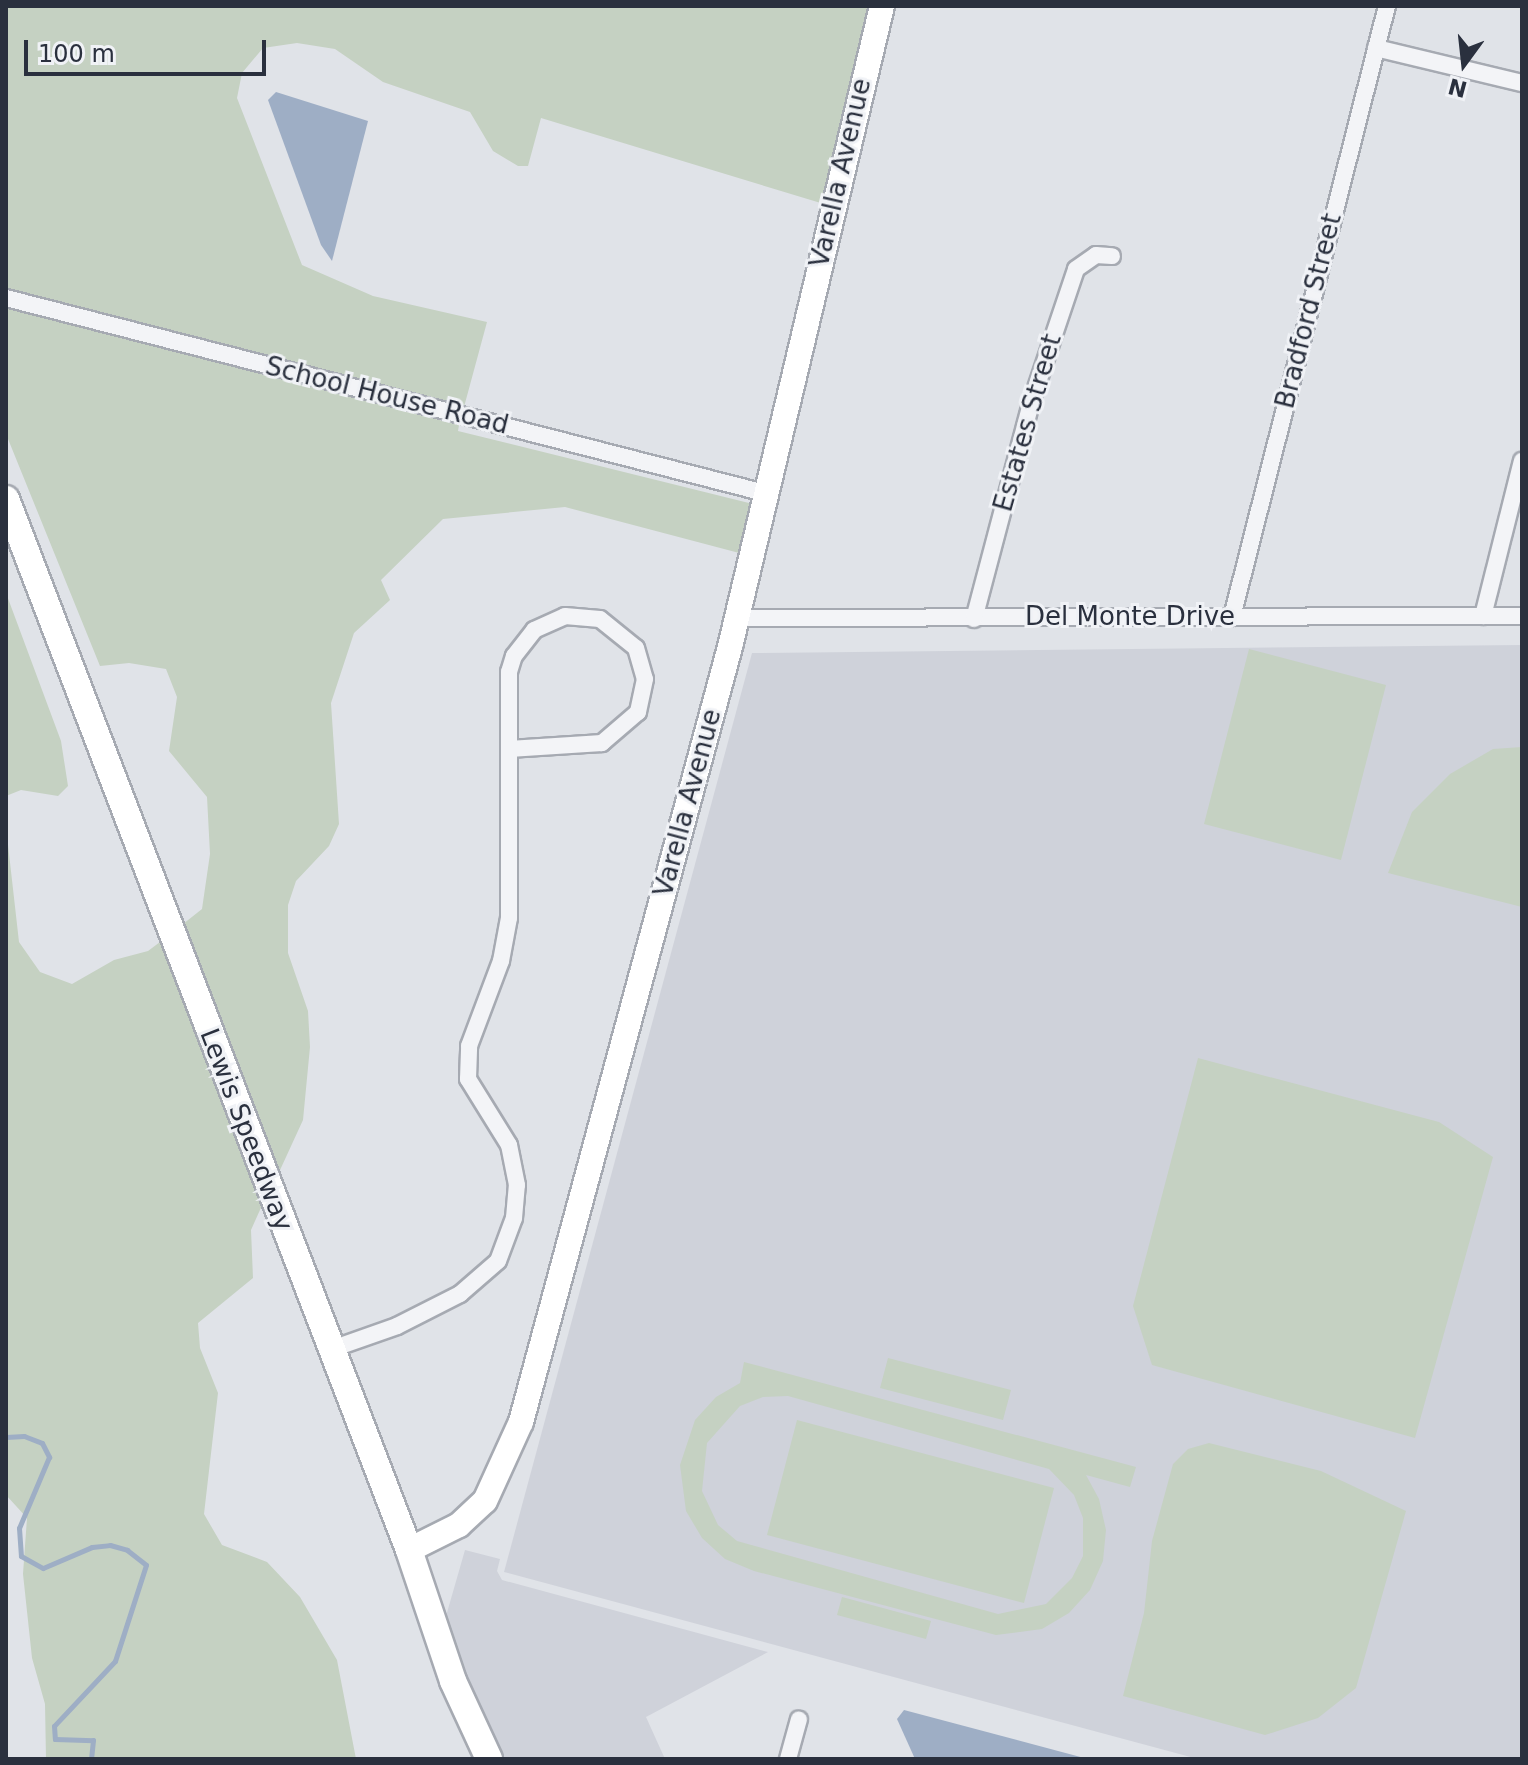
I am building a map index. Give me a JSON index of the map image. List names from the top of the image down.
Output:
{
  "streets": {
    "main road": ["Lewis Speedway"],
    "street": [
      "Varella Avenue",
      "Bradford Street",
      "School House Road",
      "Estates Street",
      "Del Monte Drive"
    ]
  },
  "crossings": [
    ["Varella Avenue", "School House Road"],
    ["Varella Avenue", "Del Monte Drive"],
    ["Varella Avenue", "Lewis Speedway"],
    ["Bradford Street", "Del Monte Drive"],
    ["Estates Street", "Del Monte Drive"]
  ],
  "scale_bar": "100 m",
  "north": "bottom"
}
